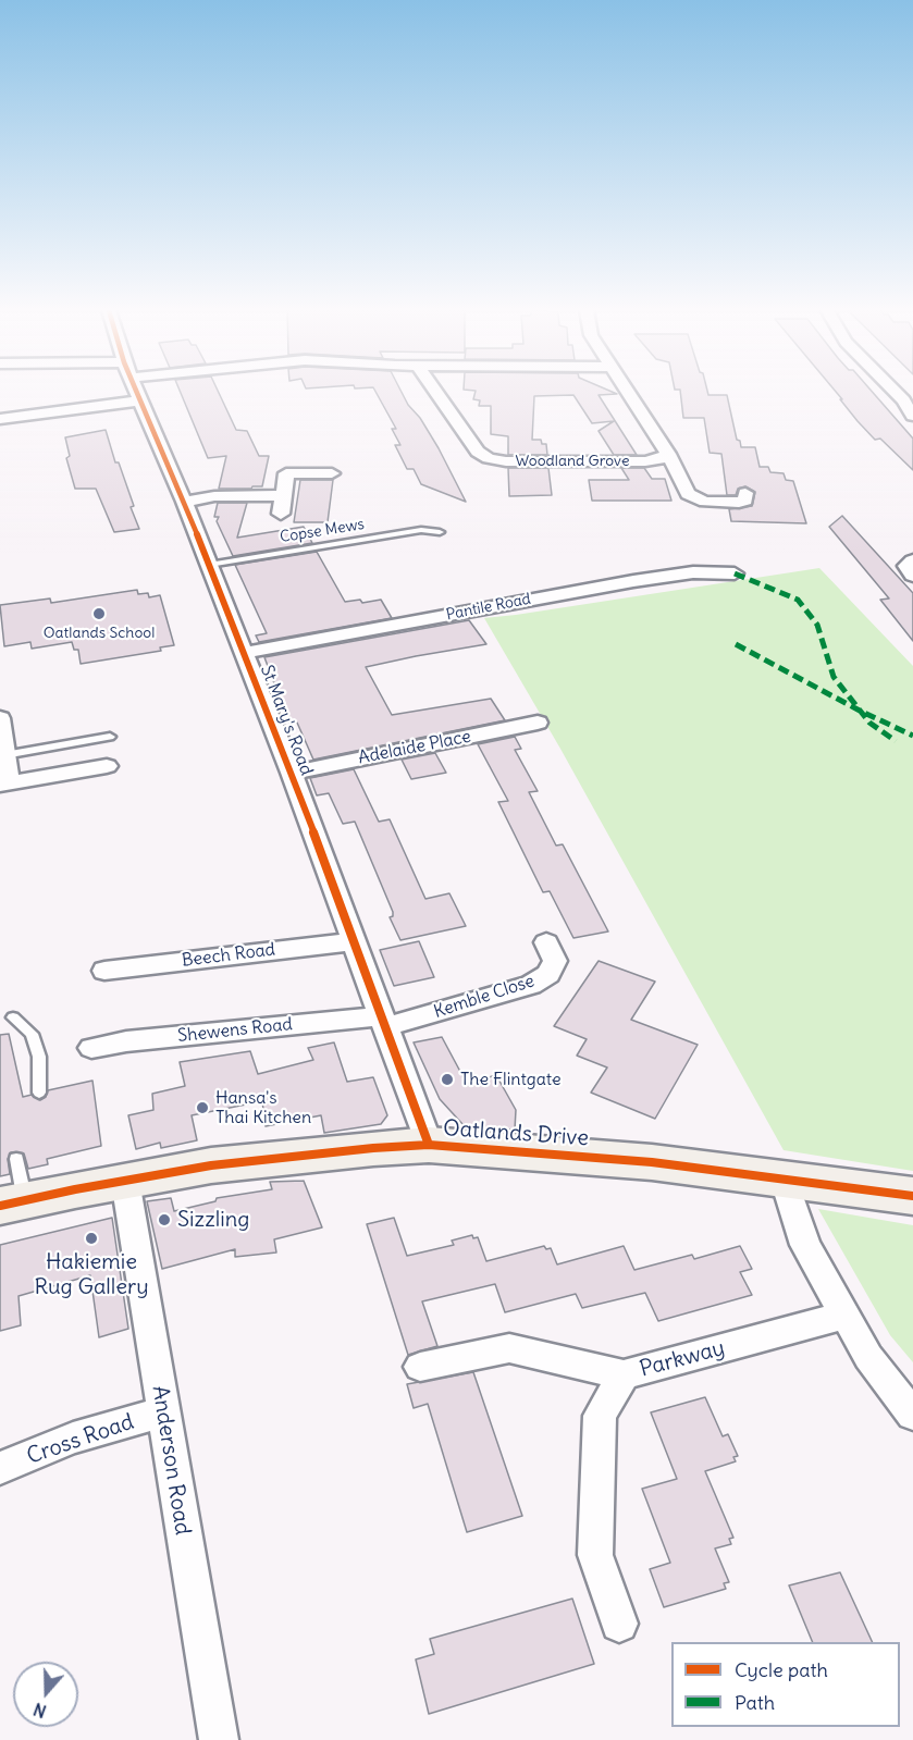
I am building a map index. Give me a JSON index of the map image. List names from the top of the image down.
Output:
{
  "streets": {
    "main road": ["Oatlands Drive"],
    "street": [
      "Woodland Grove",
      "Pantile Road",
      "St Mary's Road",
      "Adelaide Place",
      "Beech Road",
      "Kemble Close",
      "Shewens Road",
      "Parkway",
      "Cross Road",
      "Anderson Road"
    ],
    "lane": ["Copse Mews"]
  },
  "crossings": [
    ["Copse Mews", "St Mary's Road"],
    ["Pantile Road", "St Mary's Road"],
    ["St Mary's Road", "Adelaide Place"],
    ["St Mary's Road", "Beech Road"],
    ["St Mary's Road", "Kemble Close"],
    ["St Mary's Road", "Shewens Road"],
    ["St Mary's Road", "Oatlands Drive"],
    ["Kemble Close", "Shewens Road"],
    ["Oatlands Drive", "Anderson Road"],
    ["Cross Road", "Anderson Road"]
  ],
  "places": [
    "Oatlands School",
    "The Flintgate",
    "Hansa's Thai Kitchen",
    "Sizzling",
    "Hakiemie Rug Gallery"
  ],
  "legend": ["Cycle path", "Path"],
  "north": "bottom"
}
